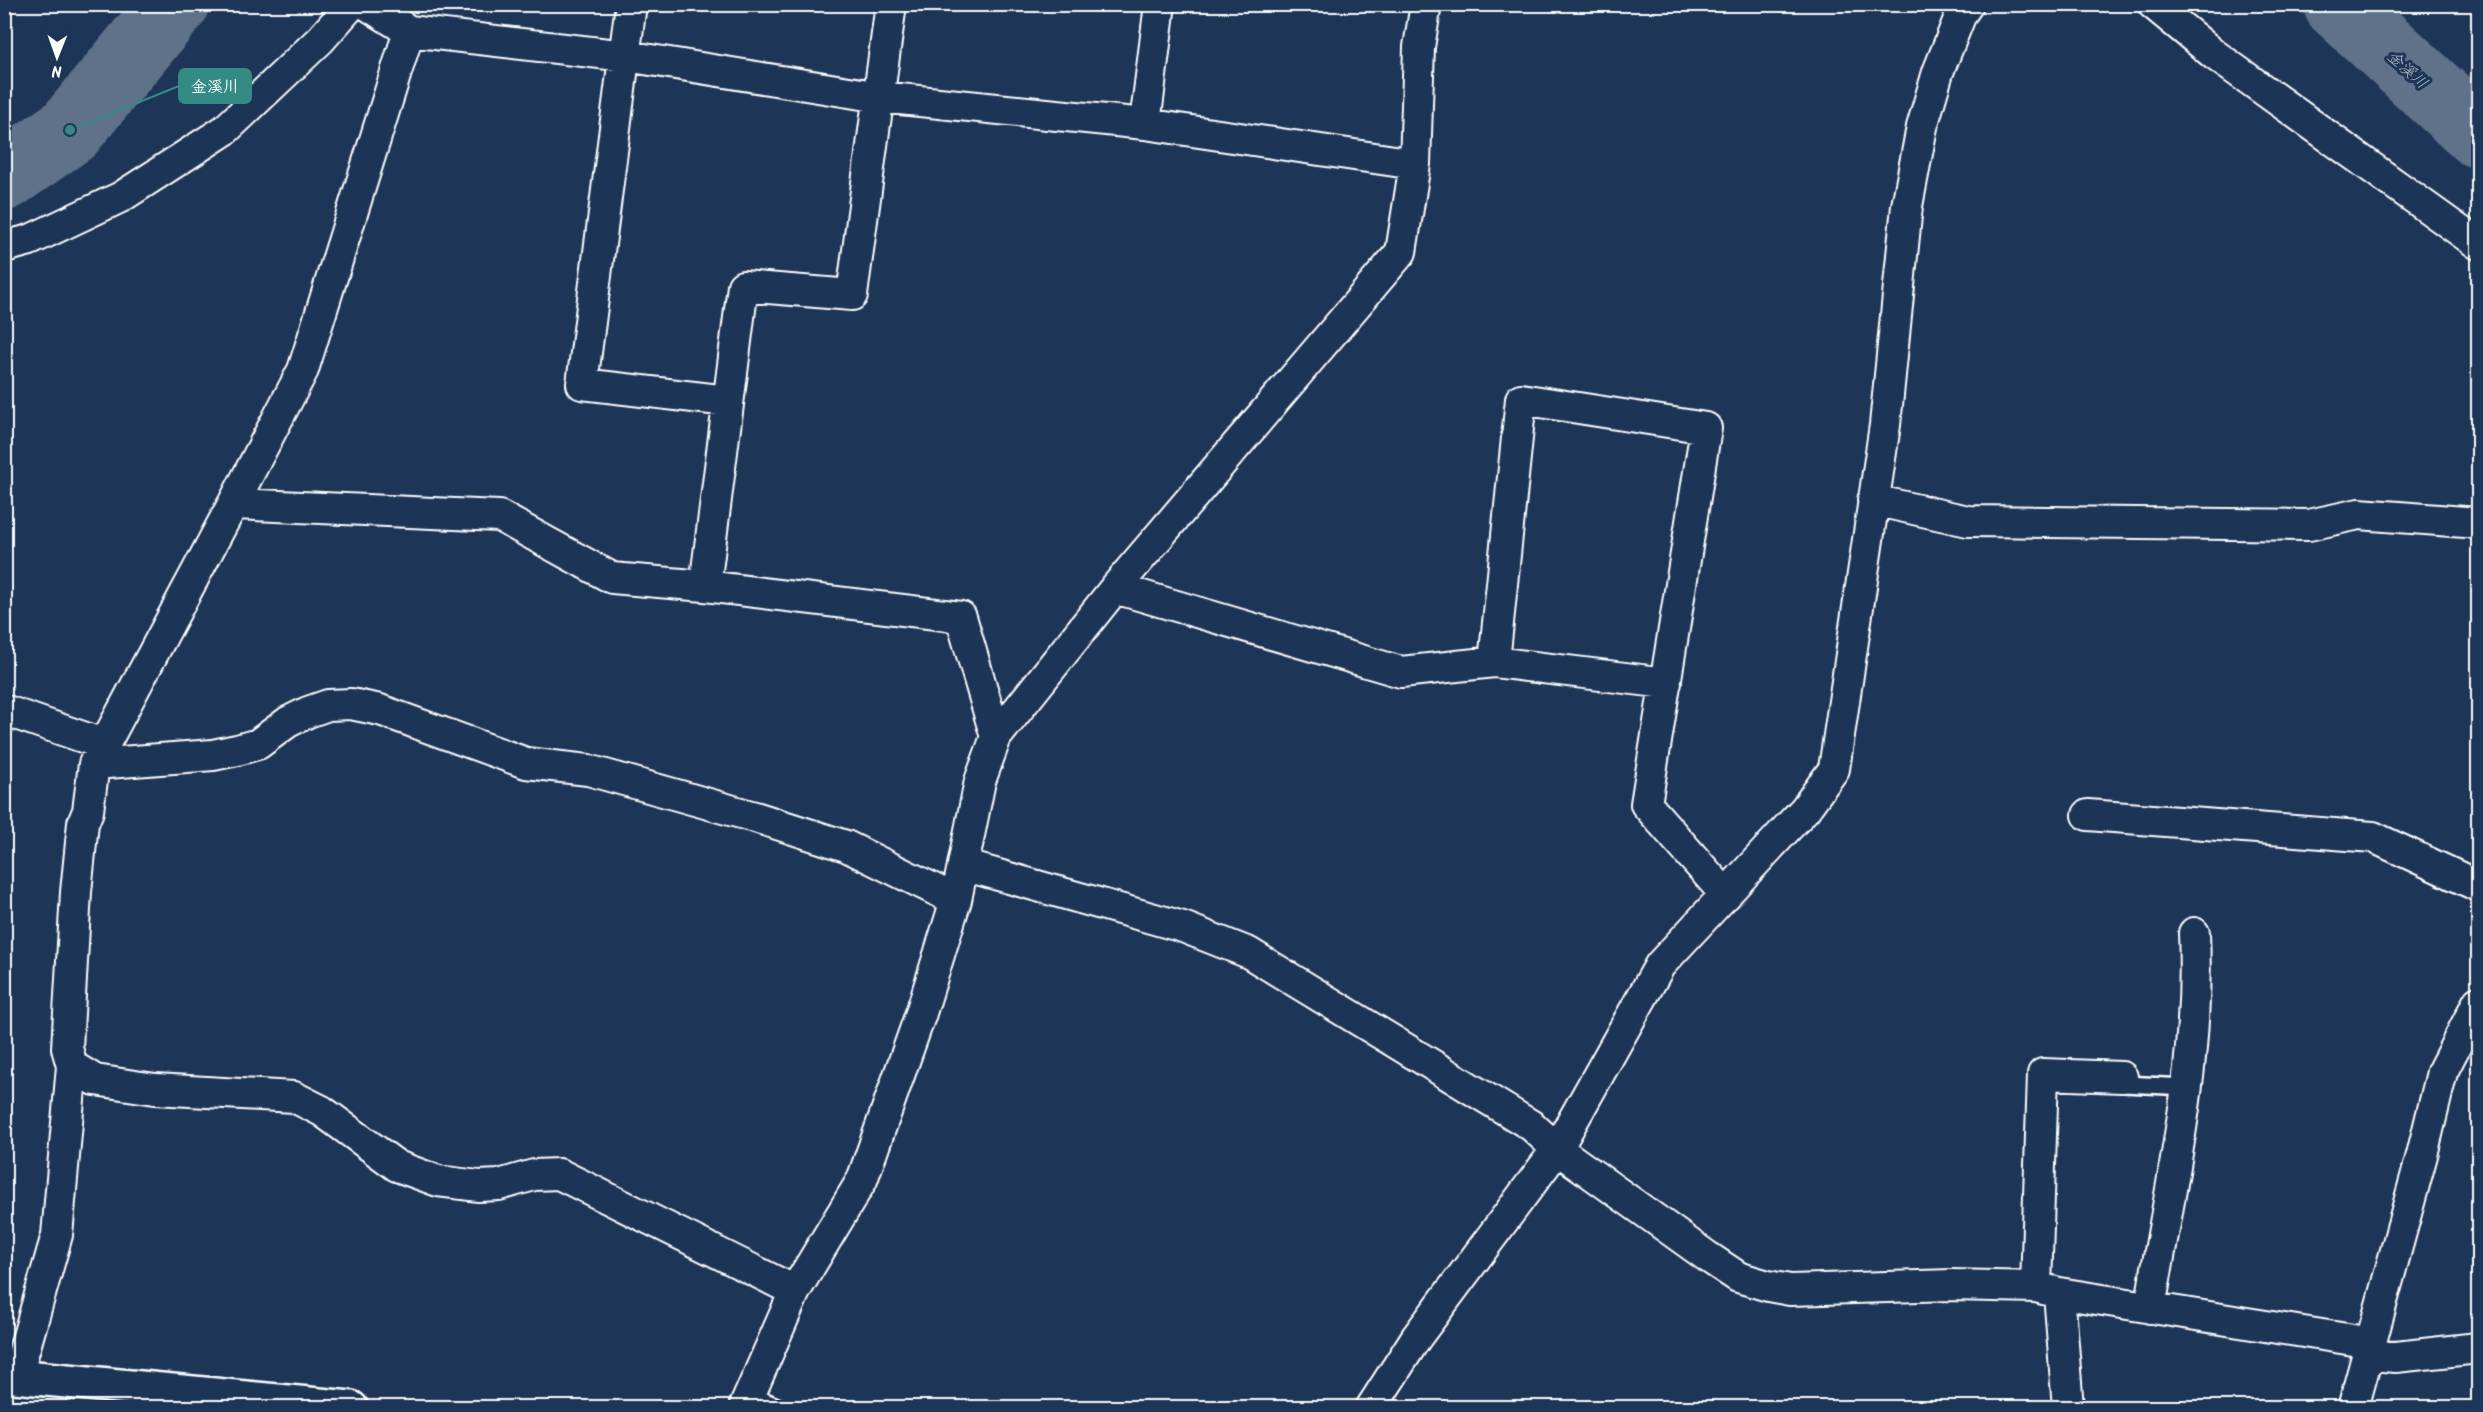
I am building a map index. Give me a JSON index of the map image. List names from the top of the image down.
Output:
{
  "water": ["金溪川"],
  "places": ["金溪川"],
  "north": "bottom"
}
